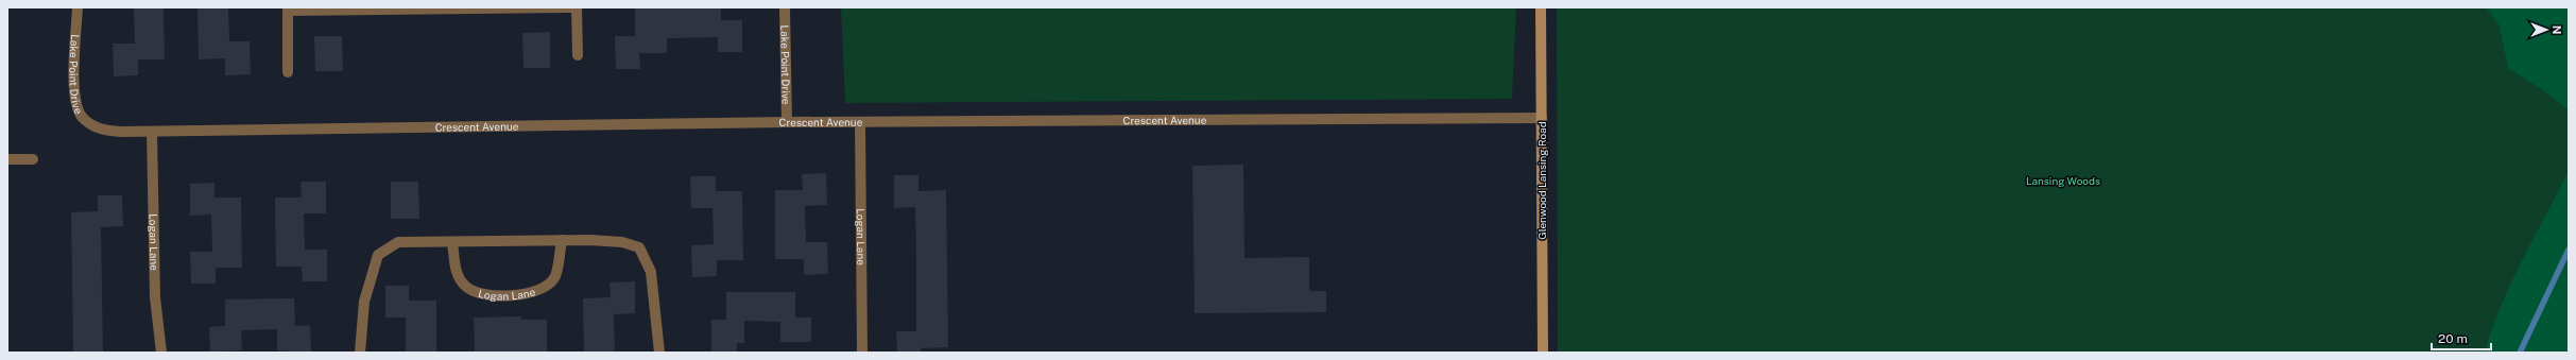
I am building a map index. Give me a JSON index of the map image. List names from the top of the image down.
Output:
{
  "streets": {
    "main road": ["Glenwood Lansing Road"],
    "street": ["Lake Point Drive", "Crescent Avenue", "Logan Lane"]
  },
  "crossings": [
    ["Lake Point Drive", "Crescent Avenue"],
    ["Crescent Avenue", "Glenwood Lansing Road"],
    ["Crescent Avenue", "Logan Lane"]
  ],
  "parks": ["Lansing Woods"],
  "scale_bar": "20 m",
  "north": "right"
}
